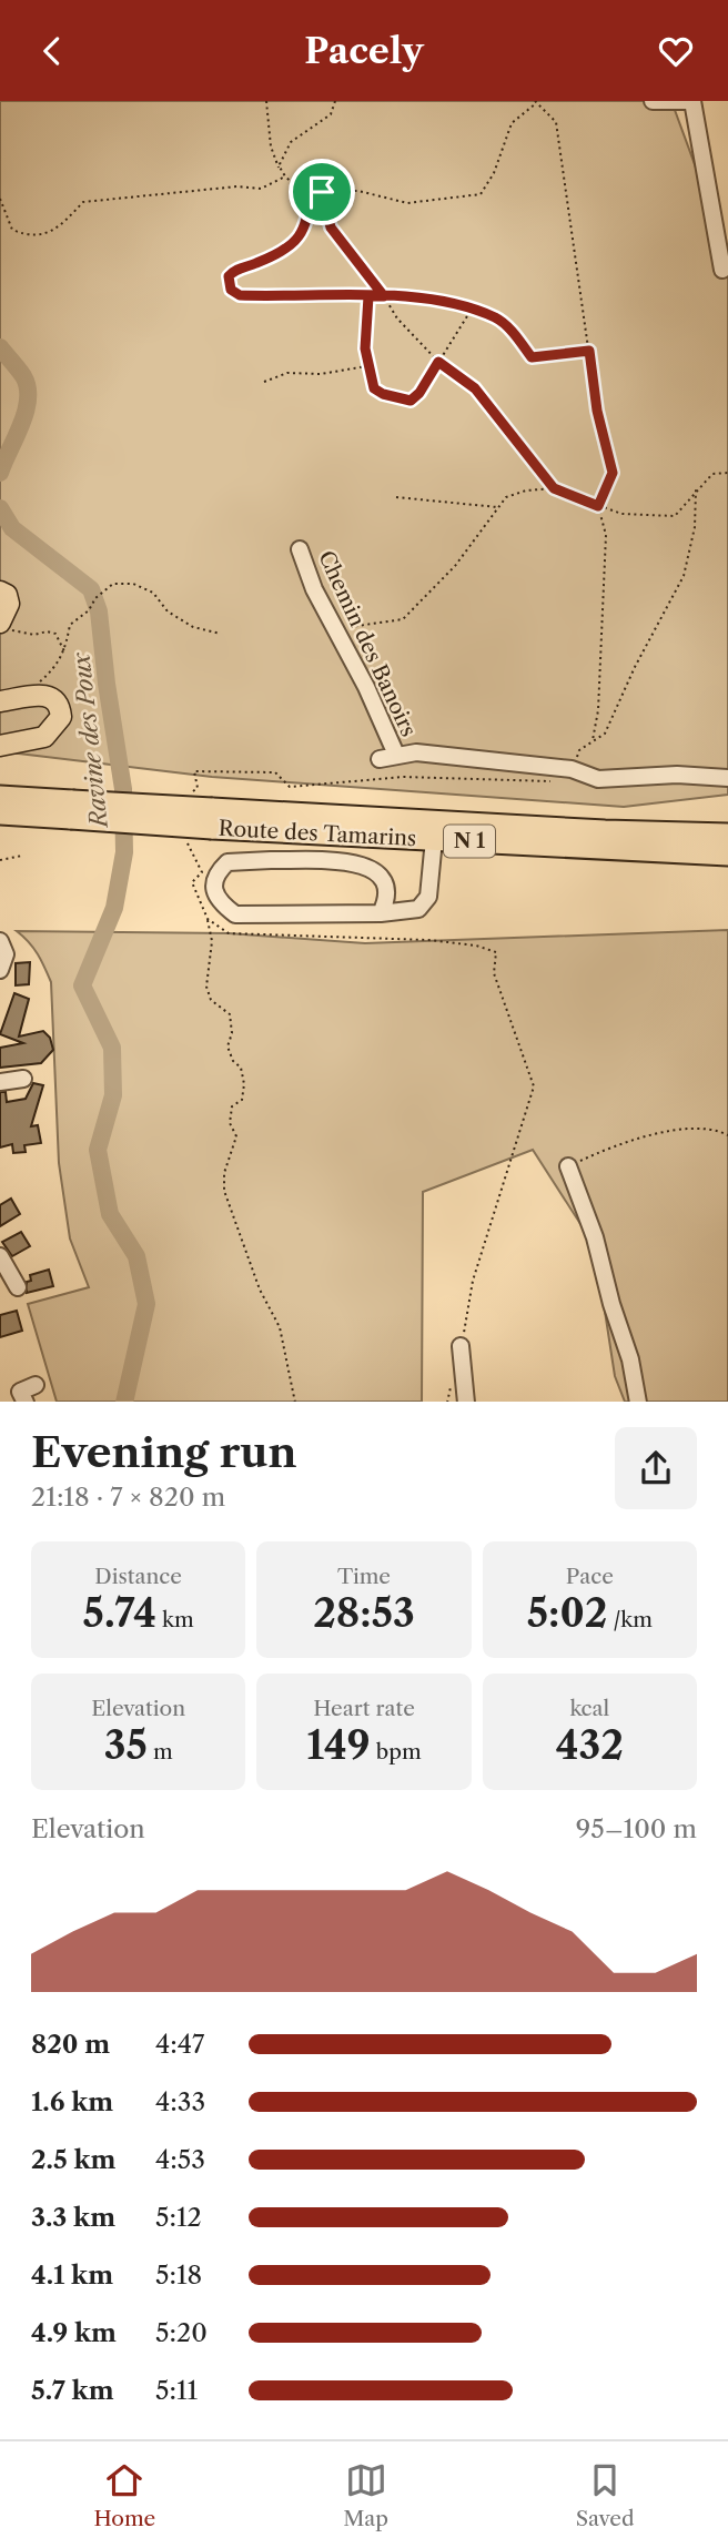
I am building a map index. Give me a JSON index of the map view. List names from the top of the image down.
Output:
{
  "streets": {
    "highway": ["Route des Tamarins", "N 1"],
    "street": ["Chemin des Banoirs"]
  },
  "water": ["Ravine des Poux"],
  "page": {
    "header": "Pacely",
    "heading": ["Evening run", "21:18 · 7 × 820 m"],
    "stats": [
      ["Distance", "5.74 km"],
      ["Time", "28:53"],
      ["Pace", "5:02 /km"],
      ["Elevation", "35 m"],
      ["Heart rate", "149 bpm"],
      ["kcal", "432"]
    ],
    "chart": ["Elevation", "95–100 m"],
    "list": [
      {
        "name": "820 m",
        "note": "4:47"
      },
      {
        "name": "1.6 km",
        "note": "4:33"
      },
      {
        "name": "2.5 km",
        "note": "4:53"
      },
      {
        "name": "3.3 km",
        "note": "5:12"
      },
      {
        "name": "4.1 km",
        "note": "5:18"
      },
      {
        "name": "4.9 km",
        "note": "5:20"
      },
      {
        "name": "5.7 km",
        "note": "5:11"
      }
    ],
    "tabs": ["Home", "Map", "Saved"]
  }
}
